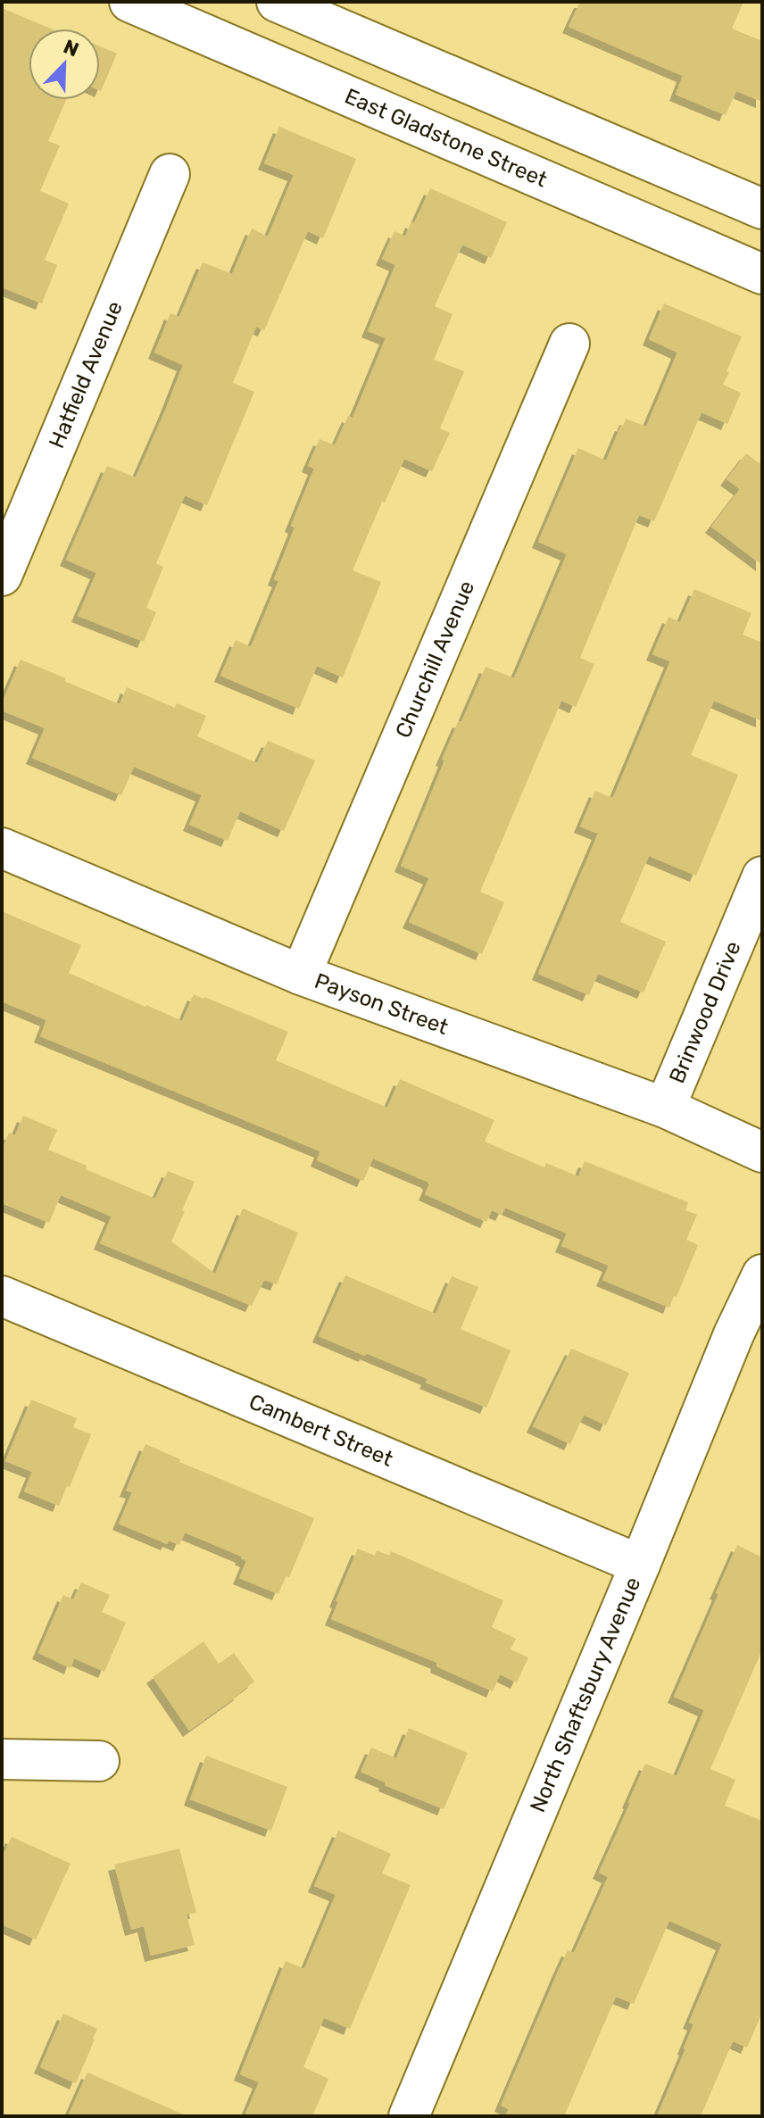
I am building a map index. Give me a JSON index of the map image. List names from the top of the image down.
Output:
{
  "streets": {
    "street": [
      "East Gladstone Street",
      "Hatfield Avenue",
      "Churchill Avenue",
      "Payson Street",
      "Brinwood Drive",
      "Cambert Street",
      "North Shaftsbury Avenue"
    ]
  },
  "crossings": [
    ["Churchill Avenue", "Payson Street"],
    ["Payson Street", "Brinwood Drive"],
    ["Cambert Street", "North Shaftsbury Avenue"]
  ],
  "north": "top right"
}
